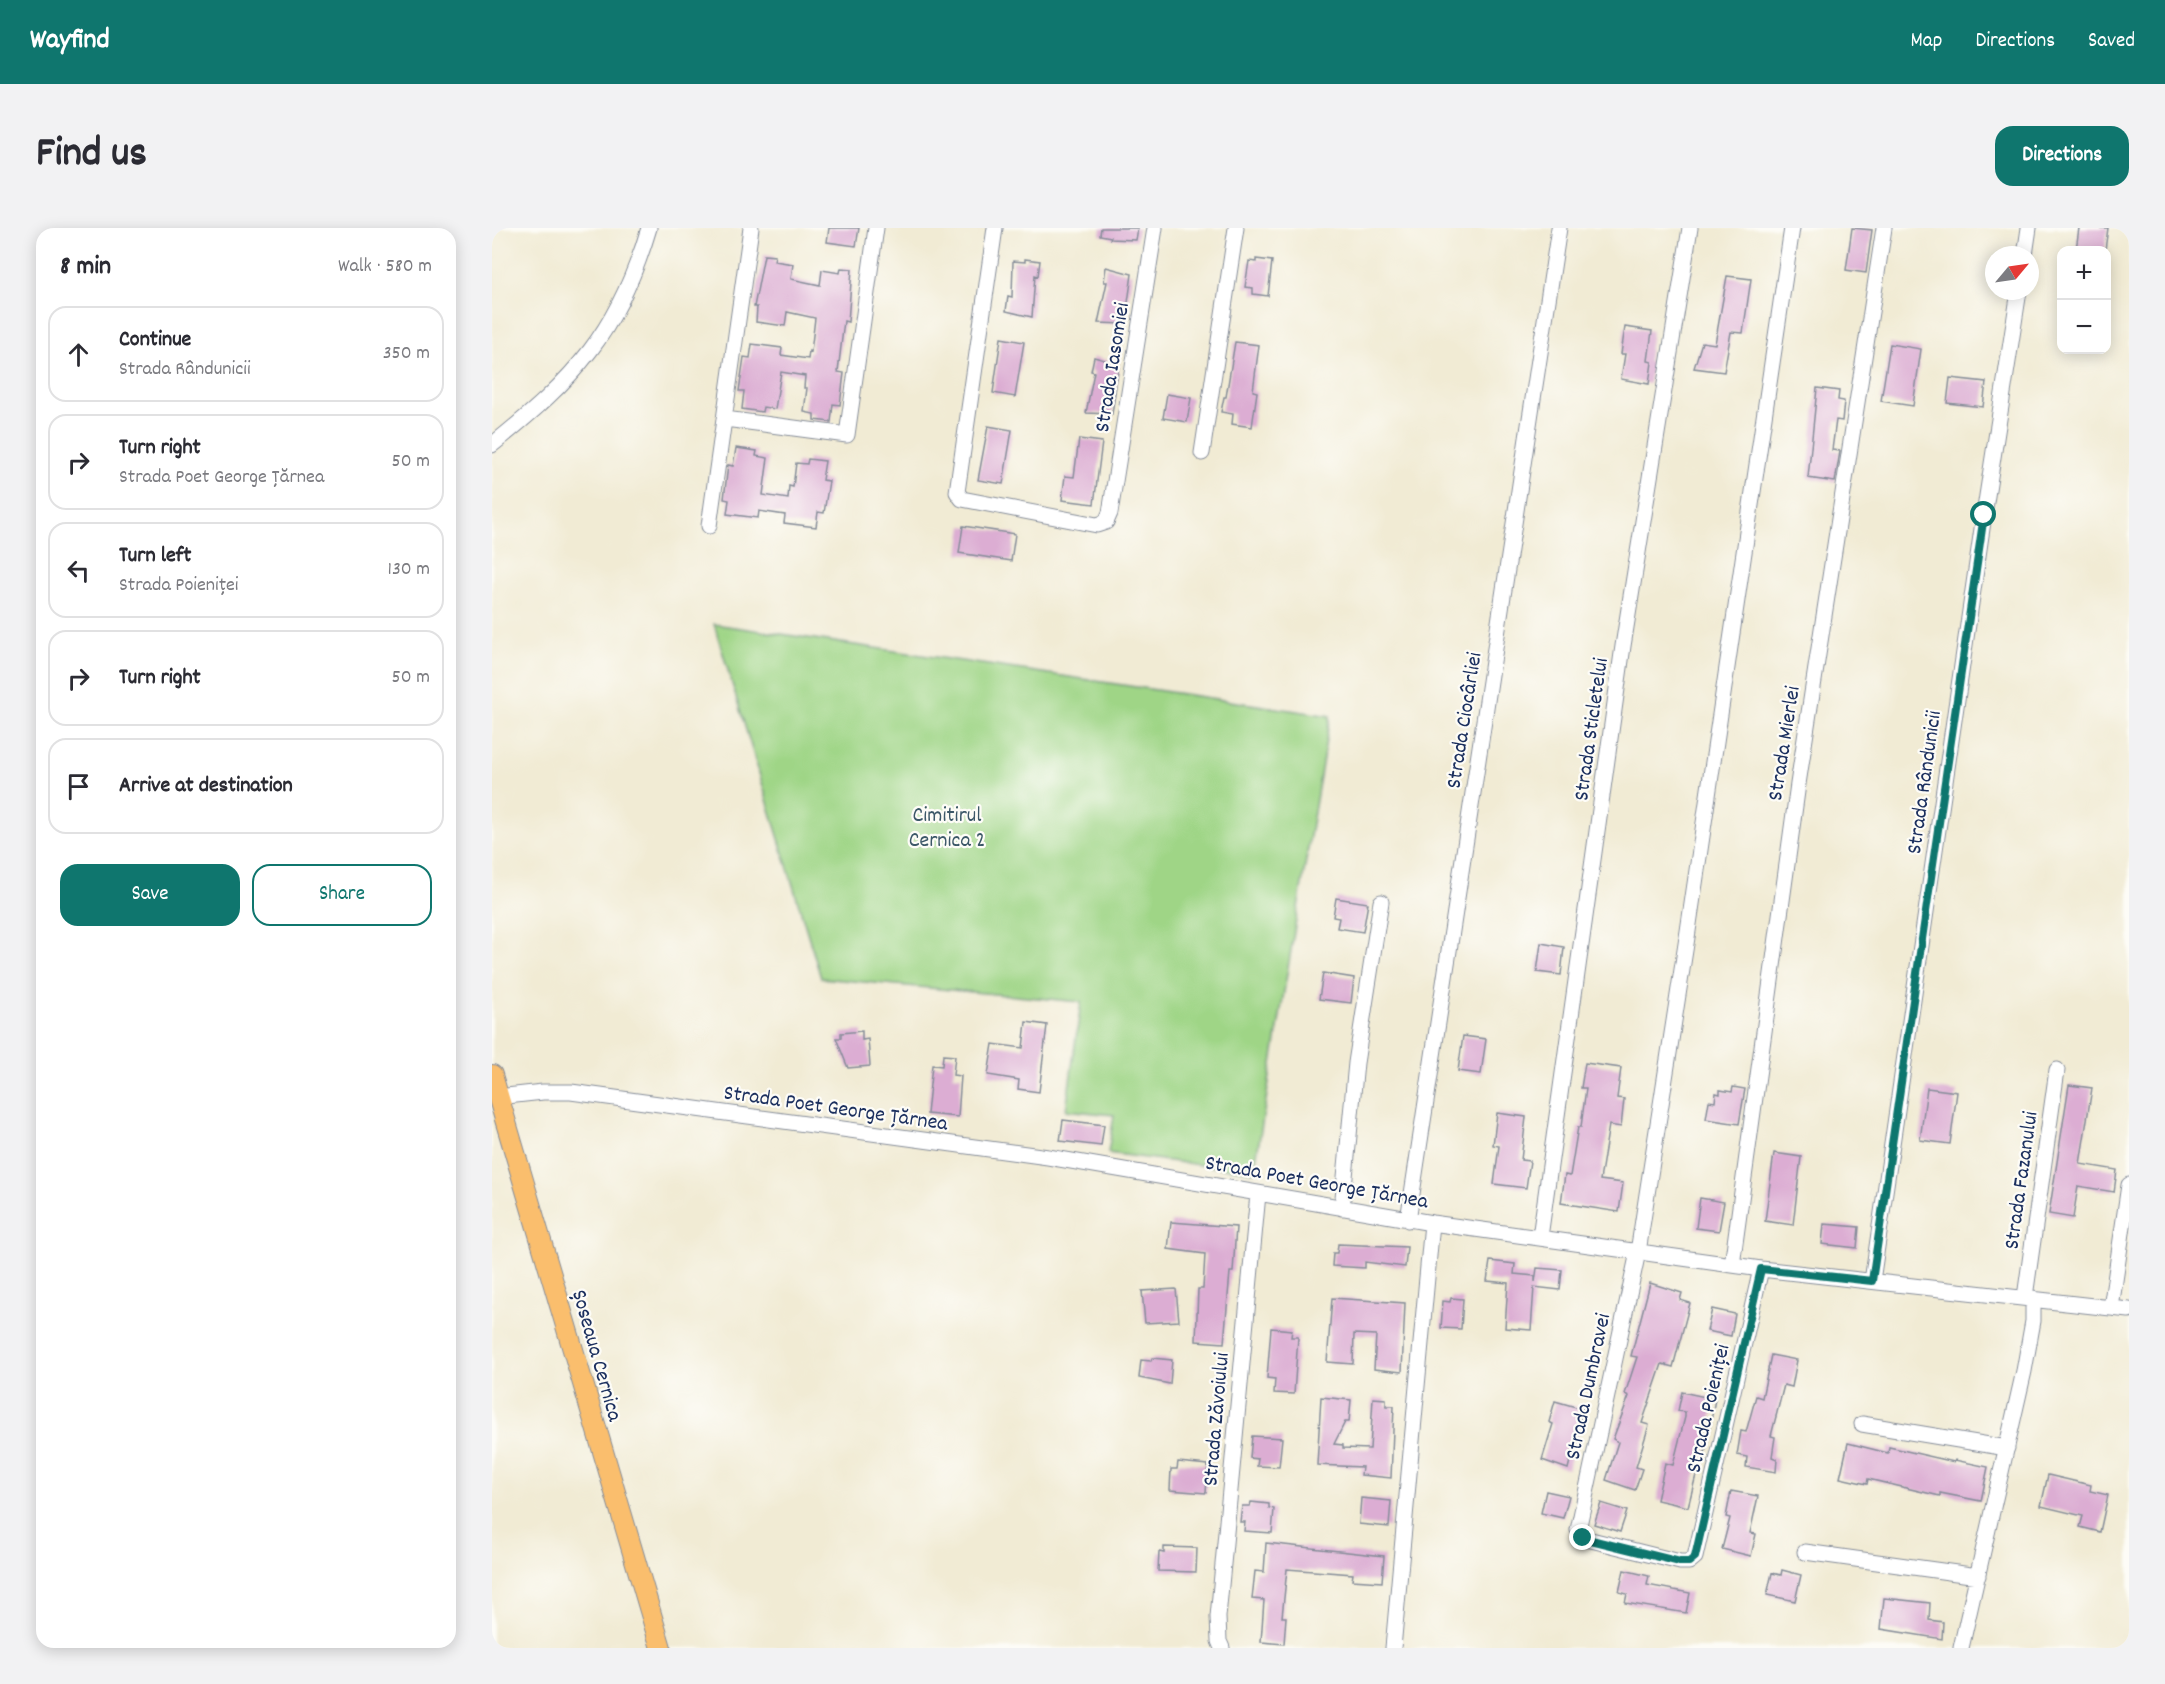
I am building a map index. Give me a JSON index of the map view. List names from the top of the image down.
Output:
{
  "streets": {
    "main road": ["Șoseaua Cernica"],
    "street": [
      "Strada Iasomiei",
      "Strada Ciocârliei",
      "Strada Sticletelui",
      "Strada Mierlei",
      "Strada Rândunicii",
      "Strada Poet George Țărnea",
      "Strada Fazanului",
      "Strada Dumbravei",
      "Strada Poieniței",
      "Strada Zăvoiului"
    ]
  },
  "crossings": [
    ["Strada Ciocârliei", "Strada Poet George Țărnea"],
    ["Strada Sticletelui", "Strada Poet George Țărnea"],
    ["Strada Mierlei", "Strada Poet George Țărnea"],
    ["Strada Rândunicii", "Strada Poet George Țărnea"],
    ["Strada Poet George Țărnea", "Strada Fazanului"],
    ["Strada Poet George Țărnea", "Șoseaua Cernica"],
    ["Strada Poet George Țărnea", "Strada Dumbravei"],
    ["Strada Poet George Țărnea", "Strada Poieniței"],
    ["Strada Poet George Țărnea", "Strada Zăvoiului"],
    ["Strada Dumbravei", "Strada Poieniței"]
  ],
  "parks": ["Cimitirul Cernica 2"],
  "north": "top right",
  "page": {
    "header": "Wayfind",
    "nav": ["Map", "Directions", "Saved"],
    "title": "Find us",
    "buttons": [
      "Directions",
      ["Save", "Share"]
    ],
    "heading": ["8 min", "Walk · 580 m"],
    "map_buttons": ["+", "−"],
    "list": [
      ["Continue", "Strada Rândunicii", "350 m"],
      ["Turn right", "Strada Poet George Țărnea", "50 m"],
      ["Turn left", "Strada Poieniței", "130 m"],
      ["Turn right", "50 m"],
      "Arrive at destination"
    ]
  }
}
